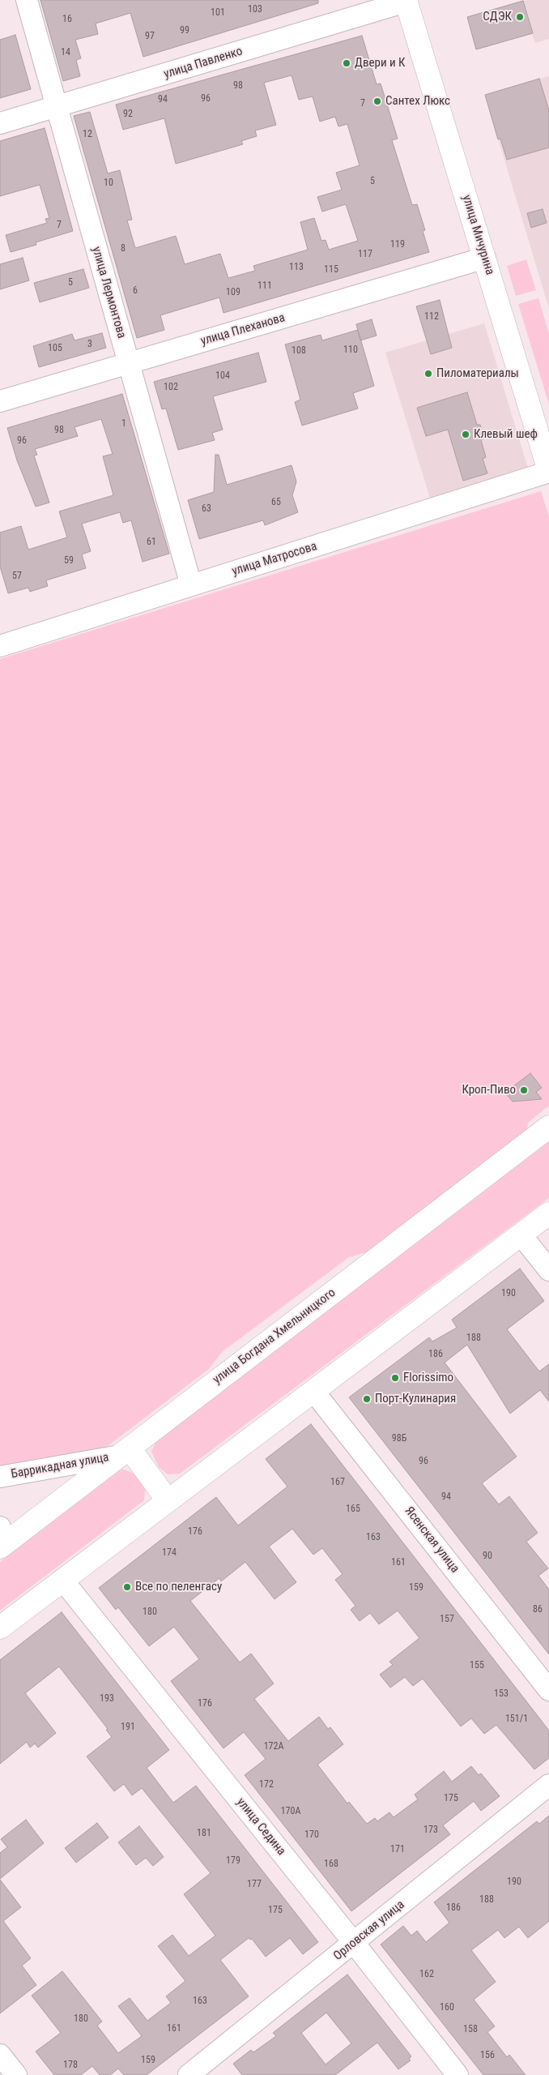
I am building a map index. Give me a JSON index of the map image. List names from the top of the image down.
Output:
{
  "streets": {
    "main road": ["улица Мичурина", "улица Богдана Хмельницкого"],
    "street": [
      "улица Павленко",
      "улица Лермонтова",
      "улица Плеханова",
      "улица Матросова",
      "Баррикадная улица",
      "Ясенская улица",
      "улица Седина",
      "Орловская улица"
    ]
  },
  "crossings": [
    ["улица Павленко", "улица Мичурина"],
    ["улица Павленко", "улица Лермонтова"],
    ["улица Мичурина", "улица Плеханова"],
    ["улица Мичурина", "улица Матросова"],
    ["улица Лермонтова", "улица Плеханова"],
    ["улица Лермонтова", "улица Матросова"],
    ["улица Богдана Хмельницкого", "Баррикадная улица"],
    ["улица Седина", "Орловская улица"]
  ],
  "places": [
    "СДЭК",
    "Двери и К",
    "Сантех Люкс",
    "Пиломатериалы",
    "Клевый шеф",
    "Кроп-Пиво",
    "Florissimo",
    "Порт-Кулинария",
    "Все по пеленгасу"
  ],
  "house_numbers": [
    "103",
    "101",
    "16",
    "99",
    "97",
    "14",
    "98",
    "96",
    "94",
    "7",
    "92",
    "12",
    "5",
    "10",
    "7",
    "119",
    "8",
    "117",
    "113",
    "115",
    "5",
    "111",
    "6",
    "109",
    "112",
    "3",
    "105",
    "110",
    "108",
    "104",
    "102",
    "1",
    "98",
    "96",
    "65",
    "63",
    "61",
    "59",
    "57",
    "190",
    "188",
    "186",
    "98Б",
    "96",
    "167",
    "94",
    "165",
    "176",
    "163",
    "174",
    "90",
    "161",
    "159",
    "86",
    "180",
    "157",
    "155",
    "153",
    "193",
    "176",
    "151/1",
    "191",
    "172А",
    "172",
    "175",
    "170А",
    "173",
    "181",
    "170",
    "171",
    "179",
    "168",
    "190",
    "177",
    "188",
    "186",
    "175",
    "162",
    "163",
    "160",
    "180",
    "161",
    "158",
    "156",
    "159",
    "178"
  ]
}
